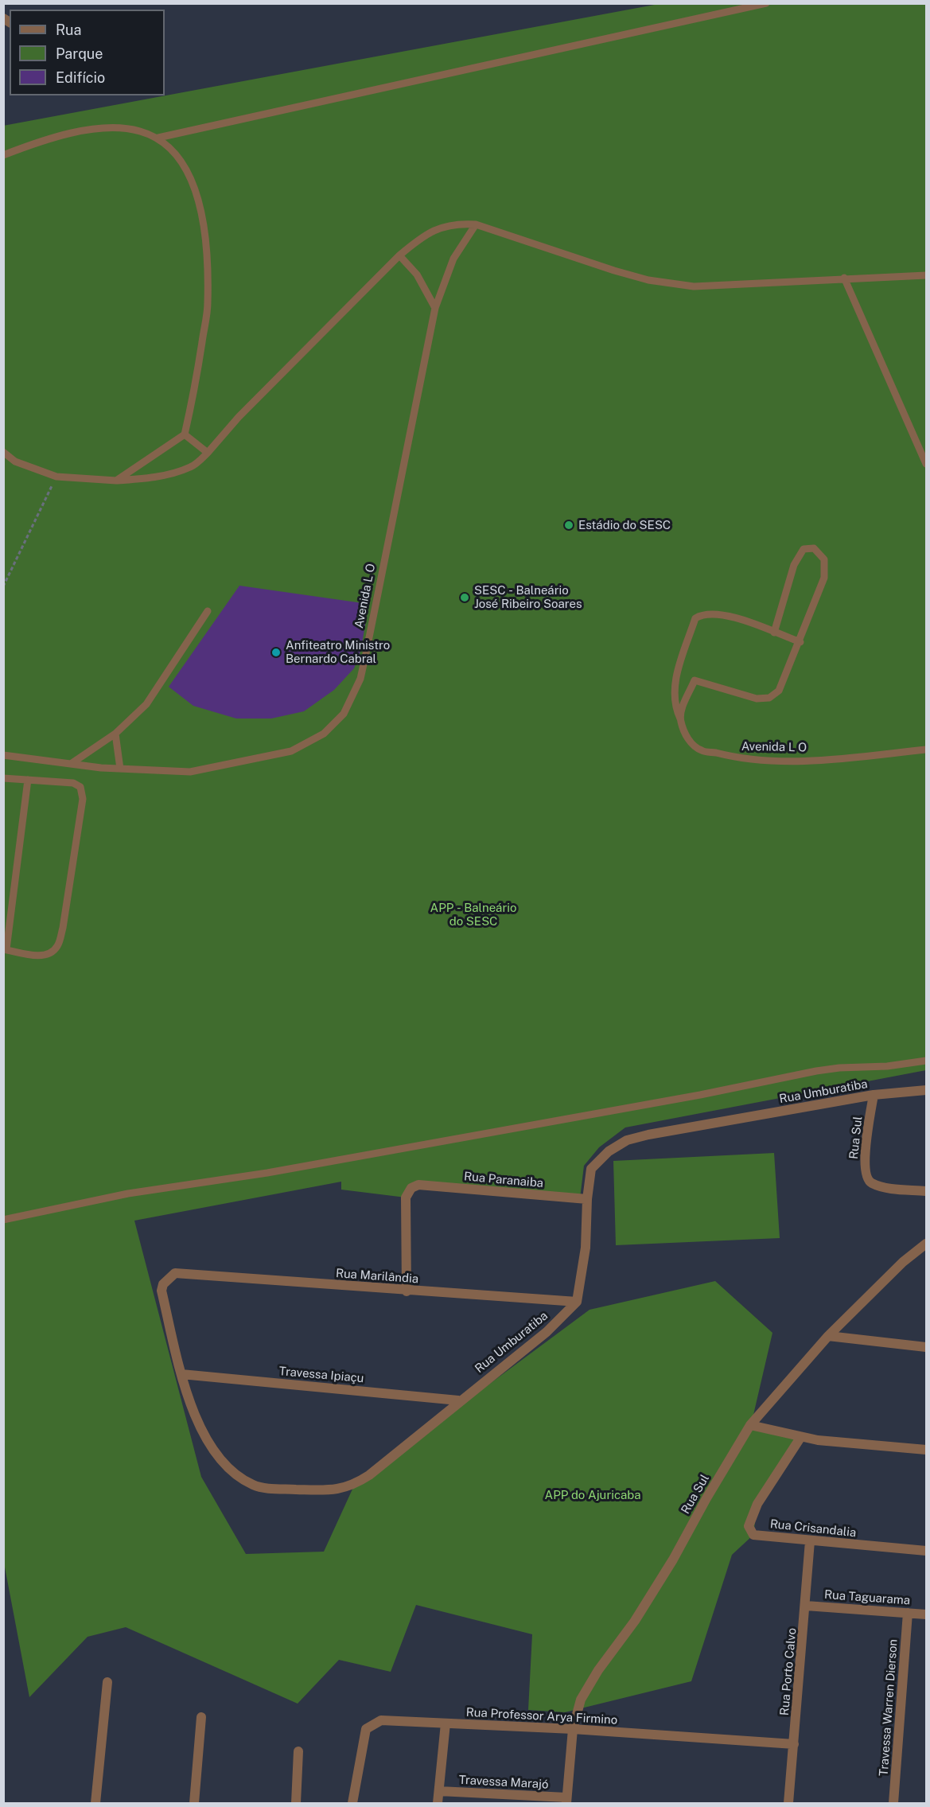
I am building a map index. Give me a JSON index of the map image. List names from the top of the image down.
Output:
{
  "streets": {
    "street": [
      "Rua Umburatiba",
      "Rua Sul",
      "Rua Paranaiba",
      "Rua Marilândia",
      "Travessa Ipiaçu",
      "Rua Crisandalia",
      "Rua Taguarama",
      "Rua Porto Calvo",
      "Travessa Warren Dierson",
      "Rua Professor Arya Firmino",
      "Travessa Marajó"
    ],
    "lane": ["Avenida L O"]
  },
  "crossings": [
    ["Rua Umburatiba", "Rua Sul"],
    ["Rua Umburatiba", "Rua Paranaiba"],
    ["Rua Umburatiba", "Rua Marilândia"],
    ["Rua Umburatiba", "Travessa Ipiaçu"],
    ["Rua Sul", "Rua Professor Arya Firmino"],
    ["Rua Sul", "Travessa Marajó"],
    ["Rua Paranaiba", "Rua Marilândia"],
    ["Rua Crisandalia", "Rua Porto Calvo"],
    ["Rua Taguarama", "Rua Porto Calvo"],
    ["Rua Taguarama", "Travessa Warren Dierson"],
    ["Rua Porto Calvo", "Rua Professor Arya Firmino"]
  ],
  "parks": ["APP - Balneário do SESC", "APP do Ajuricaba"],
  "places": ["Estádio do SESC", "SESC - Balneário José Ribeiro Soares", "Anfiteatro Ministro Bernardo Cabral"],
  "legend": ["Rua", "Parque", "Edifício"]
}
